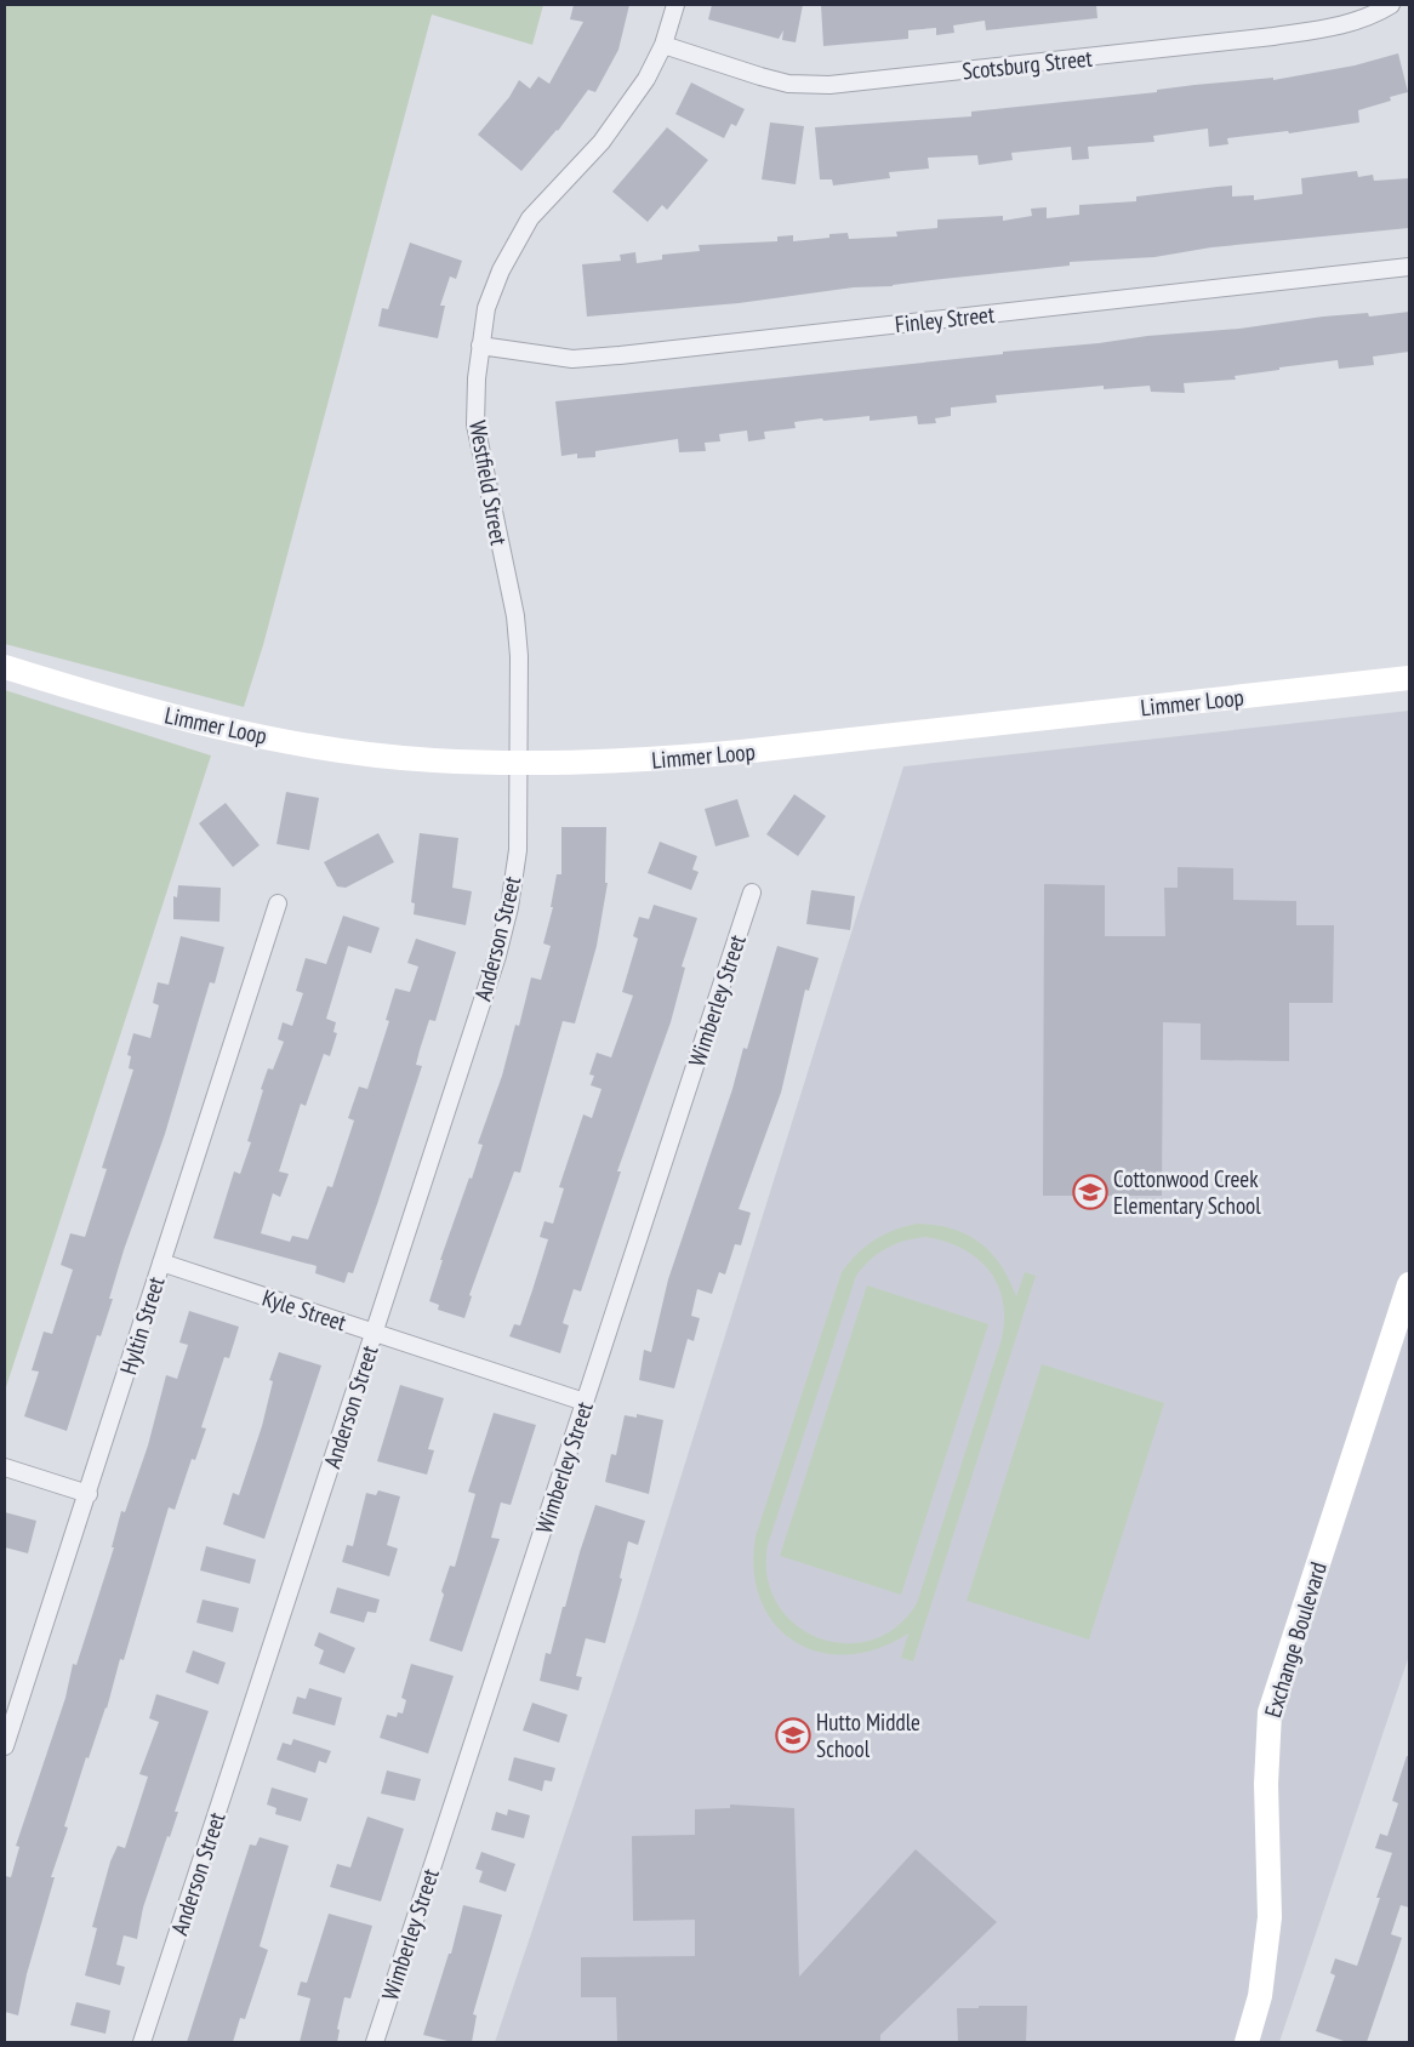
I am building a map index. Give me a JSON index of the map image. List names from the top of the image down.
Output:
{
  "streets": {
    "street": [
      "Scotsburg Street",
      "Finley Street",
      "Westfield Street",
      "Limmer Loop",
      "Anderson Street",
      "Wimberley Street",
      "Kyle Street",
      "Hyltin Street",
      "Exchange Boulevard"
    ]
  },
  "crossings": [
    ["Scotsburg Street", "Westfield Street"],
    ["Finley Street", "Westfield Street"],
    ["Westfield Street", "Limmer Loop"],
    ["Westfield Street", "Anderson Street"],
    ["Limmer Loop", "Anderson Street"],
    ["Anderson Street", "Kyle Street"],
    ["Wimberley Street", "Kyle Street"],
    ["Kyle Street", "Hyltin Street"]
  ],
  "places": {
    "school or university": ["Cottonwood Creek Elementary School", "Hutto Middle School"]
  }
}
